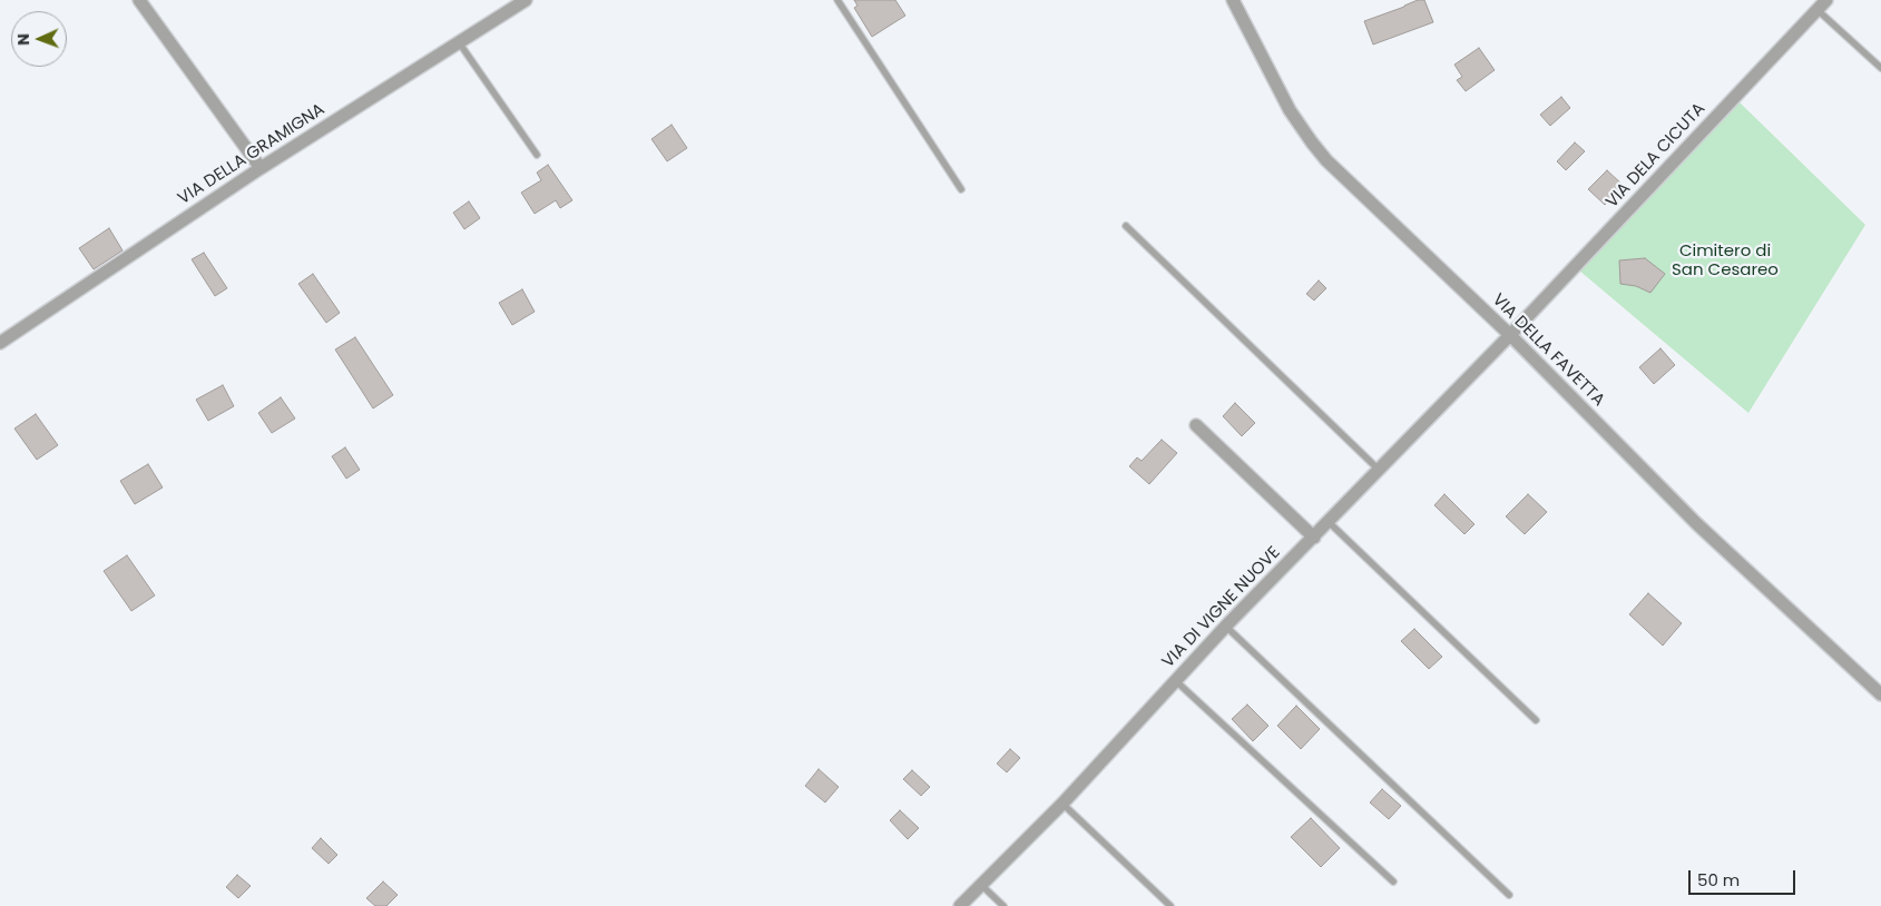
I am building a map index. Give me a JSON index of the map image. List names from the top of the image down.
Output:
{
  "streets": {
    "street": [
      "VIA DELLA GRAMIGNA",
      "VIA DELA CICUTA",
      "VIA DELLA FAVETTA",
      "VIA DI VIGNE NUOVE"
    ]
  },
  "crossings": [
    ["VIA DELA CICUTA", "VIA DELLA FAVETTA"],
    ["VIA DELA CICUTA", "VIA DI VIGNE NUOVE"],
    ["VIA DELLA FAVETTA", "VIA DI VIGNE NUOVE"]
  ],
  "parks": ["Cimitero di San Cesareo"],
  "scale_bar": "50 m",
  "north": "left"
}
